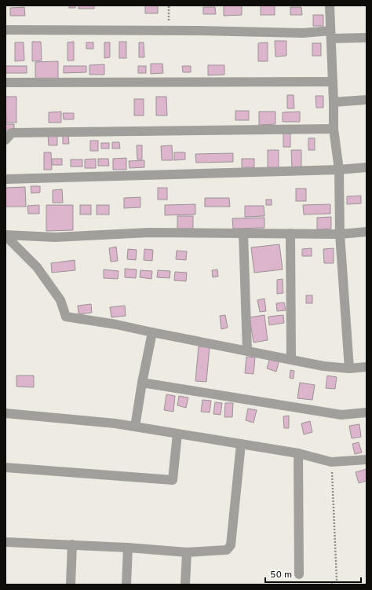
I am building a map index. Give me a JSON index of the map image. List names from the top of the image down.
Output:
{
  "scale_bar": "50 m"
}
